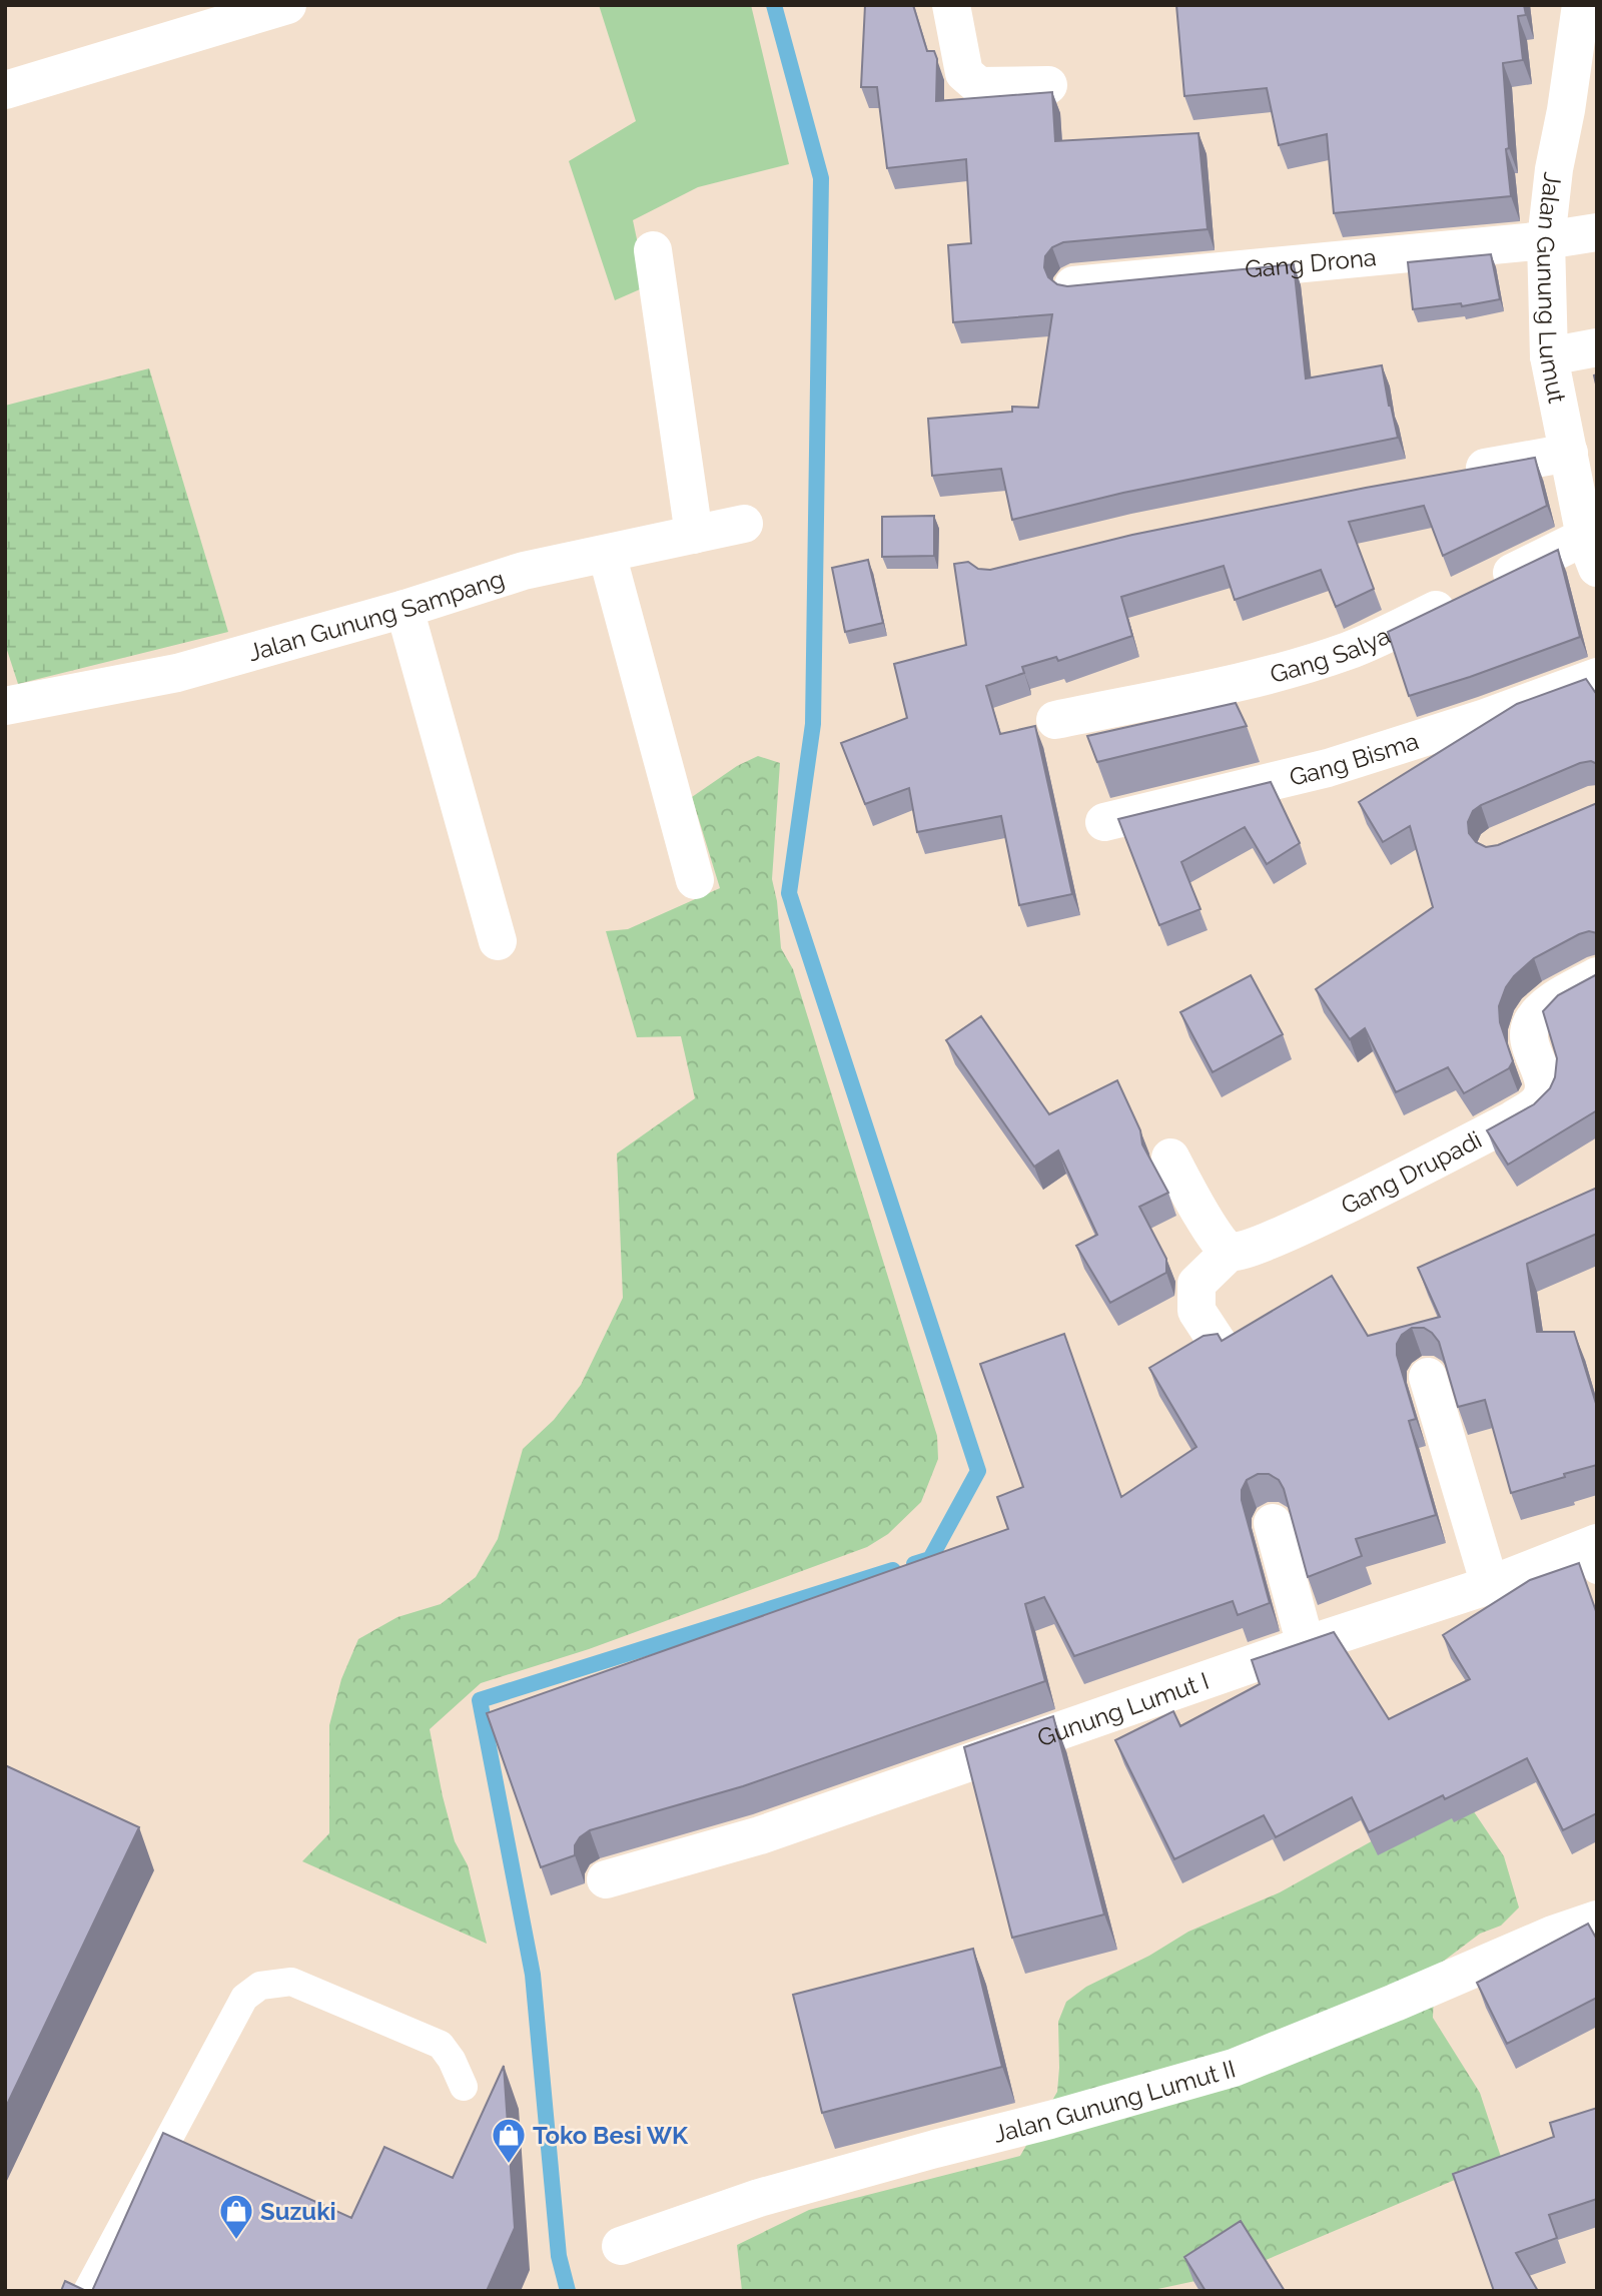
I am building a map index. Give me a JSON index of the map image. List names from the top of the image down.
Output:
{
  "streets": {
    "street": [
      "Gang Drona",
      "Jalan Gunung Lumut",
      "Jalan Gunung Sampang",
      "Gang Salya",
      "Gang Bisma",
      "Gang Drupadi",
      "Gunung Lumut I",
      "Jalan Gunung Lumut II"
    ]
  },
  "crossings": [
    ["Gang Drona", "Jalan Gunung Lumut"],
    ["Jalan Gunung Lumut", "Gang Salya"]
  ],
  "places": {
    "shop": ["Toko Besi WK", "Suzuki"]
  }
}
